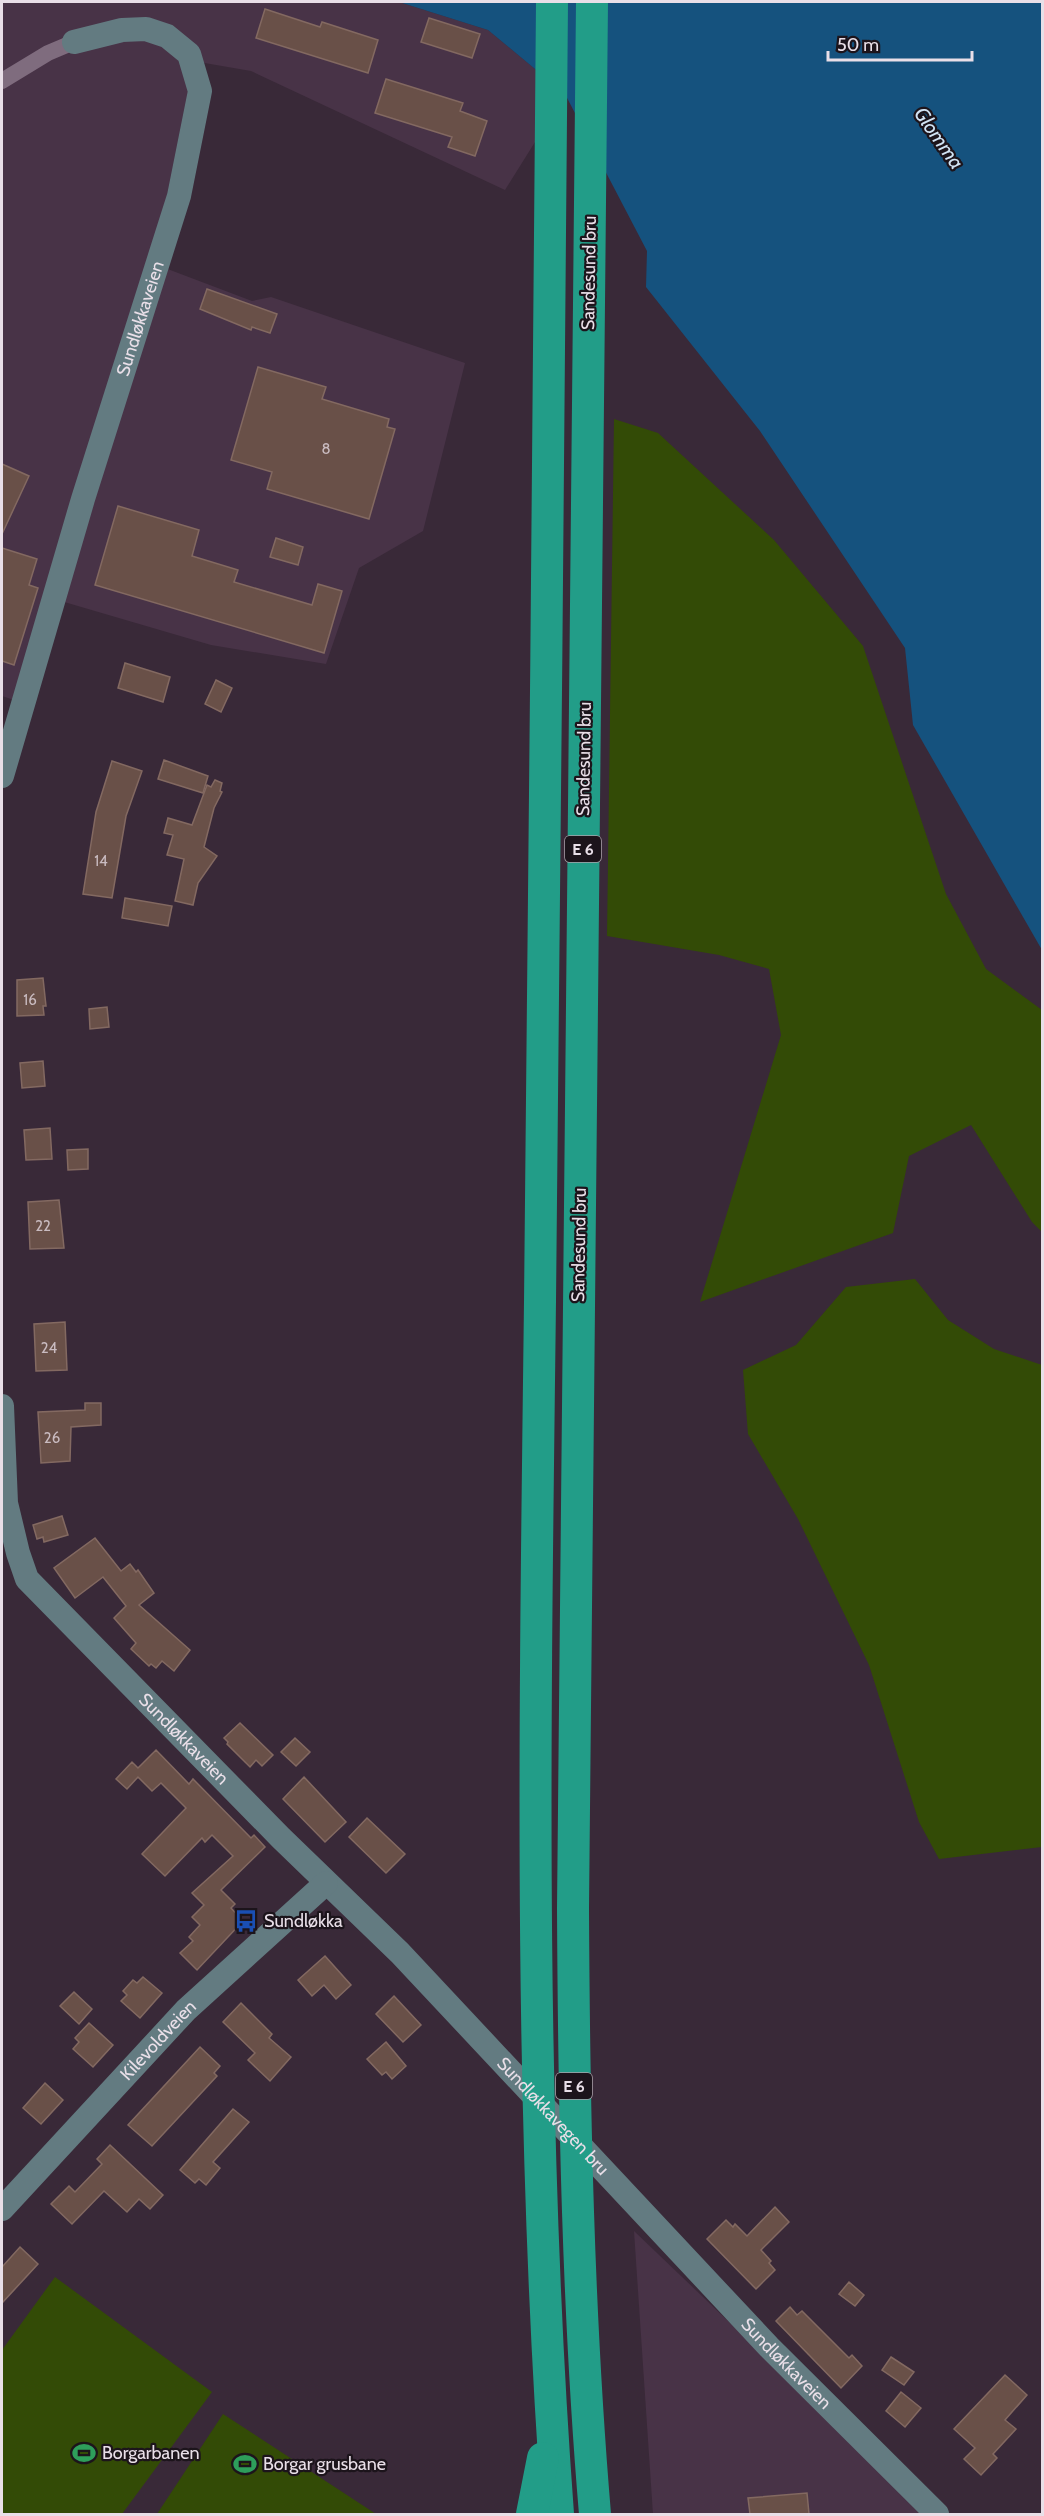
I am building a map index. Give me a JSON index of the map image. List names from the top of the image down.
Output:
{
  "streets": {
    "highway": ["Sandesund bru", "E 6"],
    "main road": ["Sundløkkaveien", "Kilevoldveien", "Sundløkkavegen bru"]
  },
  "crossings": [
    ["Sundløkkaveien", "Kilevoldveien"],
    ["Sundløkkaveien", "Sundløkkavegen bru"]
  ],
  "water": ["Glomma"],
  "places": {
    "bus stop": ["Sundløkka"],
    "sports": ["Borgarbanen", "Borgar grusbane"]
  },
  "house_numbers": [
    "8",
    "14",
    "16",
    "22",
    "24",
    "26"
  ],
  "scale_bar": "50 m"
}
